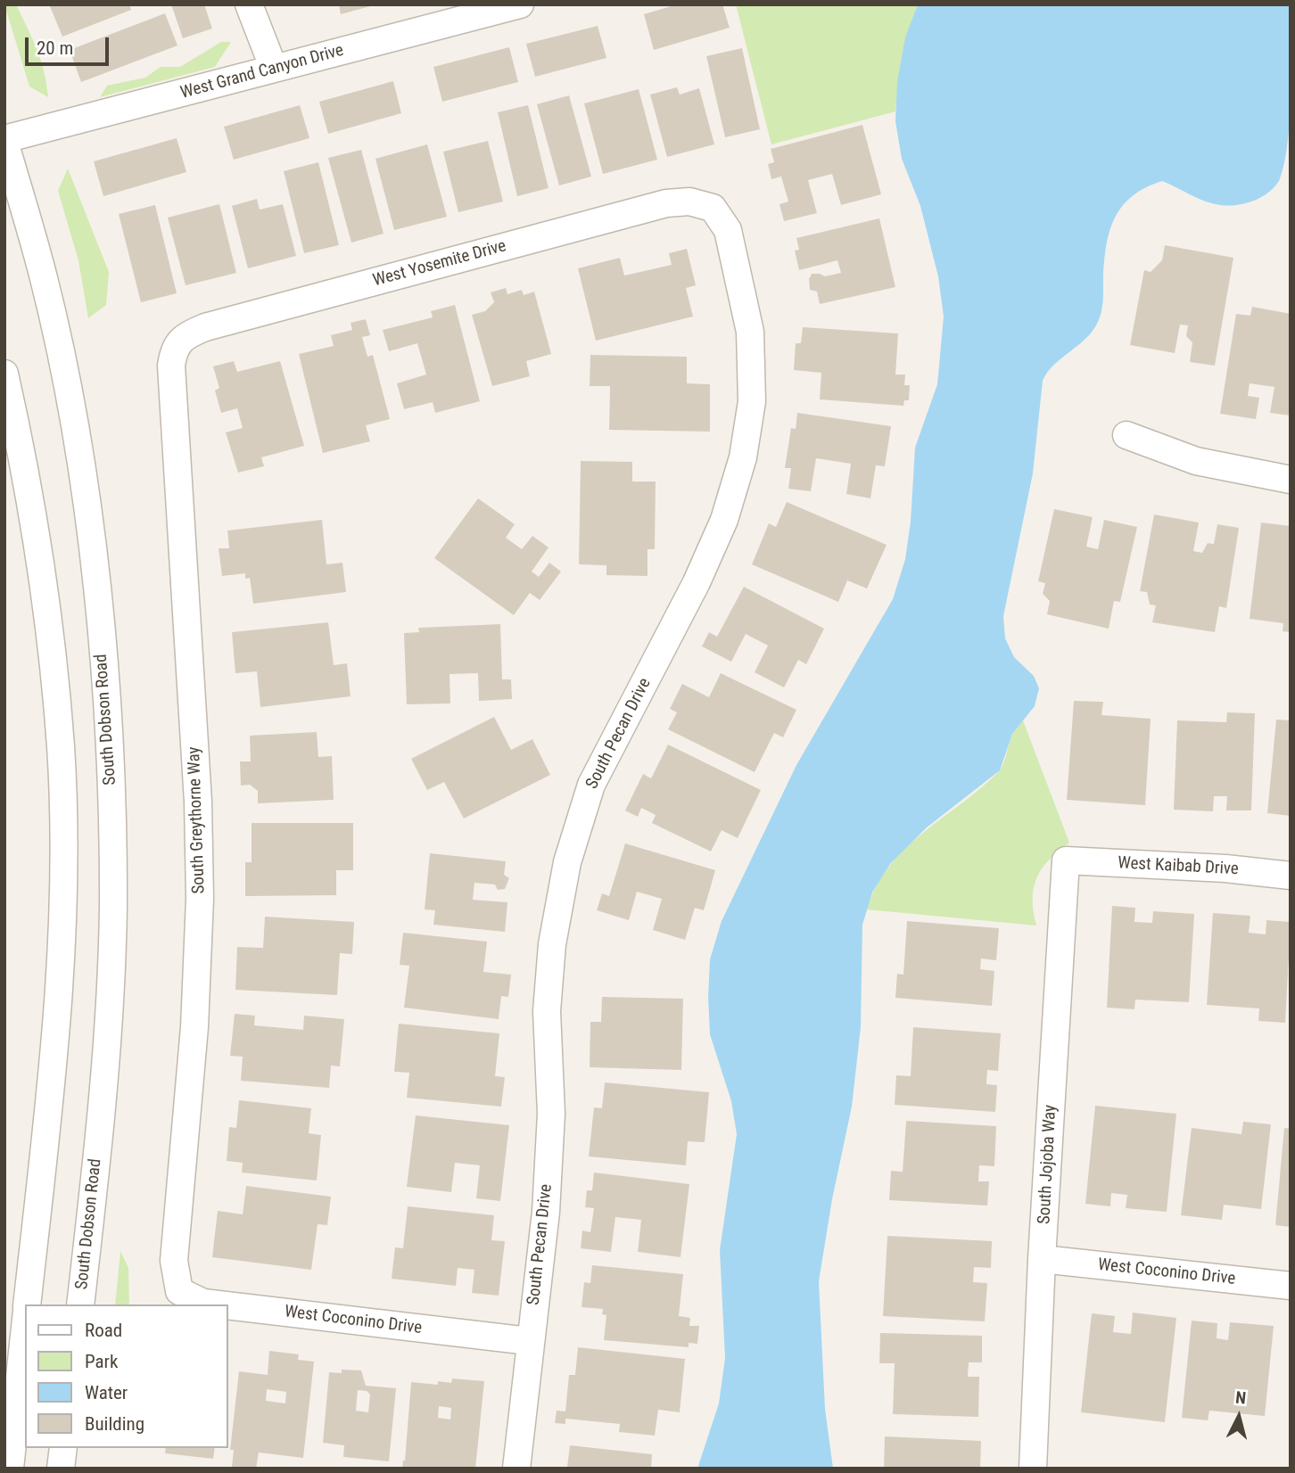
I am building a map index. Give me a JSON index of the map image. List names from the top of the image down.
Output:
{
  "streets": {
    "street": [
      "West Grand Canyon Drive",
      "West Yosemite Drive",
      "South Dobson Road",
      "South Pecan Drive",
      "South Greythorne Way",
      "West Kaibab Drive",
      "South Jojoba Way",
      "West Coconino Drive"
    ]
  },
  "crossings": [
    ["West Grand Canyon Drive", "South Dobson Road"],
    ["West Yosemite Drive", "South Pecan Drive"],
    ["West Yosemite Drive", "South Greythorne Way"],
    ["South Pecan Drive", "West Coconino Drive"],
    ["South Greythorne Way", "West Coconino Drive"],
    ["West Kaibab Drive", "South Jojoba Way"],
    ["South Jojoba Way", "West Coconino Drive"]
  ],
  "legend": [
    "Road",
    "Park",
    "Water",
    "Building"
  ],
  "scale_bar": "20 m",
  "north": "top"
}
